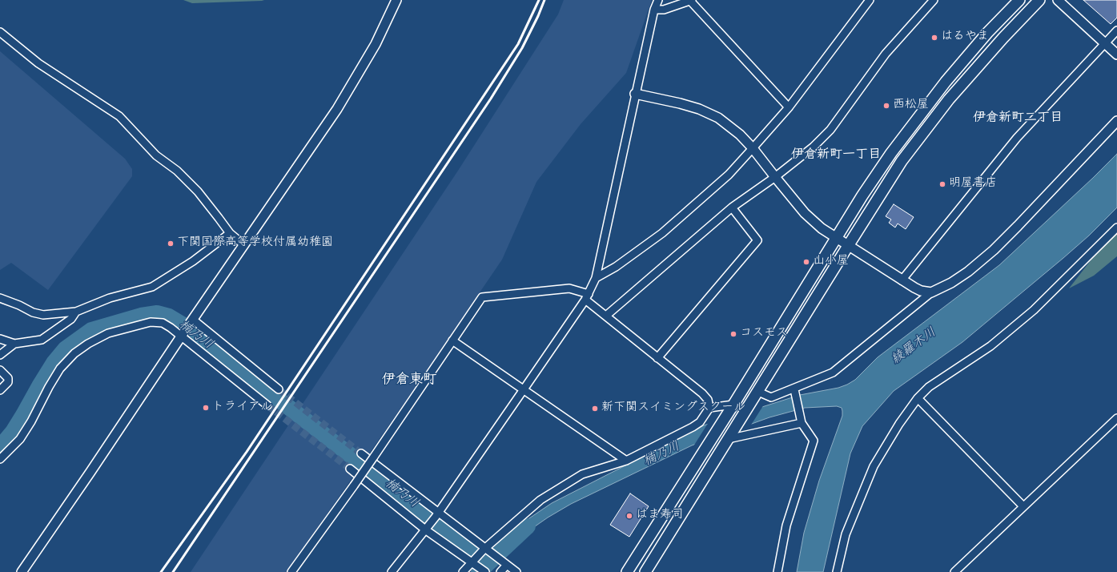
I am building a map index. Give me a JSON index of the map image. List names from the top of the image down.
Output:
{
  "districts": ["伊倉新町二丁目", "伊倉新町一丁目", "伊倉東町"],
  "water": ["楠乃川", "綾羅木川"],
  "places": [
    "はるやま",
    "西松屋",
    "明屋書店",
    "下関国際高等学校付属幼稚園",
    "山小屋",
    "コスモス",
    "トライアル",
    "新下関スイミングスクール",
    "はま寿司"
  ]
}
